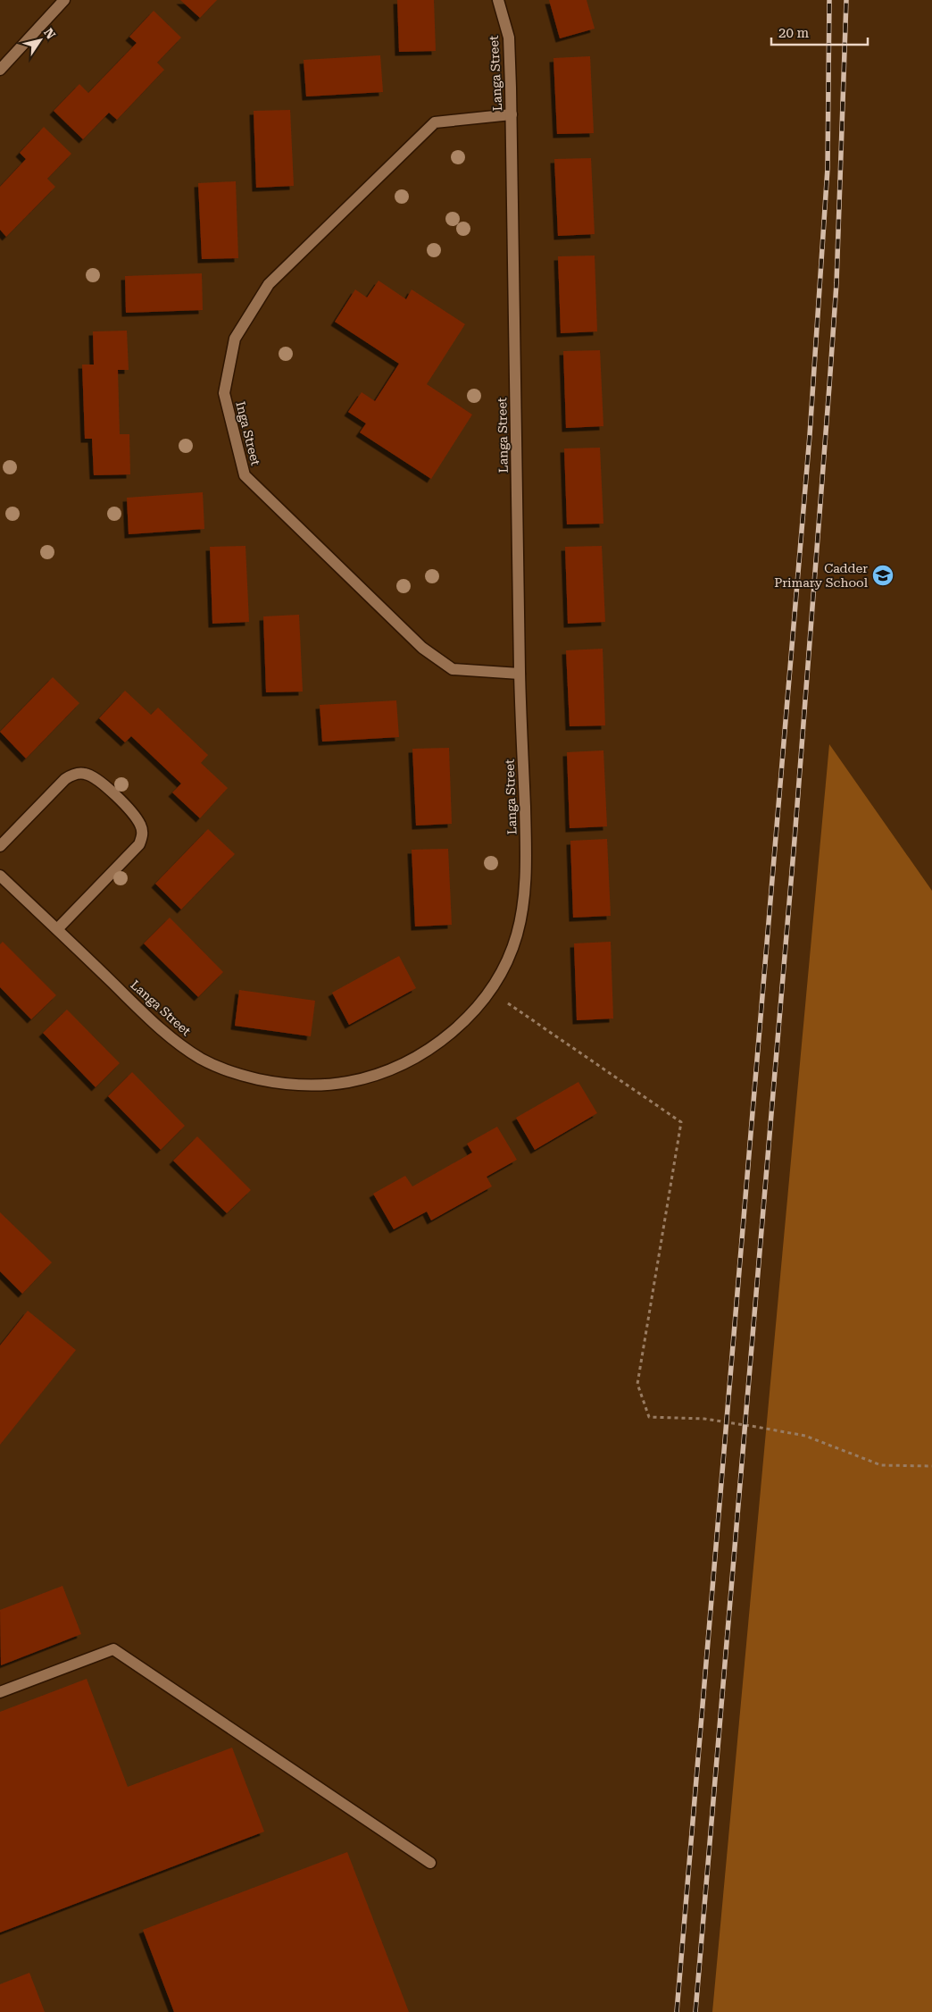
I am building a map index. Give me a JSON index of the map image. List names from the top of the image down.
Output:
{
  "streets": {
    "street": ["Langa Street", "Inga Street"]
  },
  "crossings": [
    ["Langa Street", "Inga Street"]
  ],
  "places": {
    "school or university": ["Cadder Primary School"]
  },
  "scale_bar": "20 m",
  "north": "top right"
}
